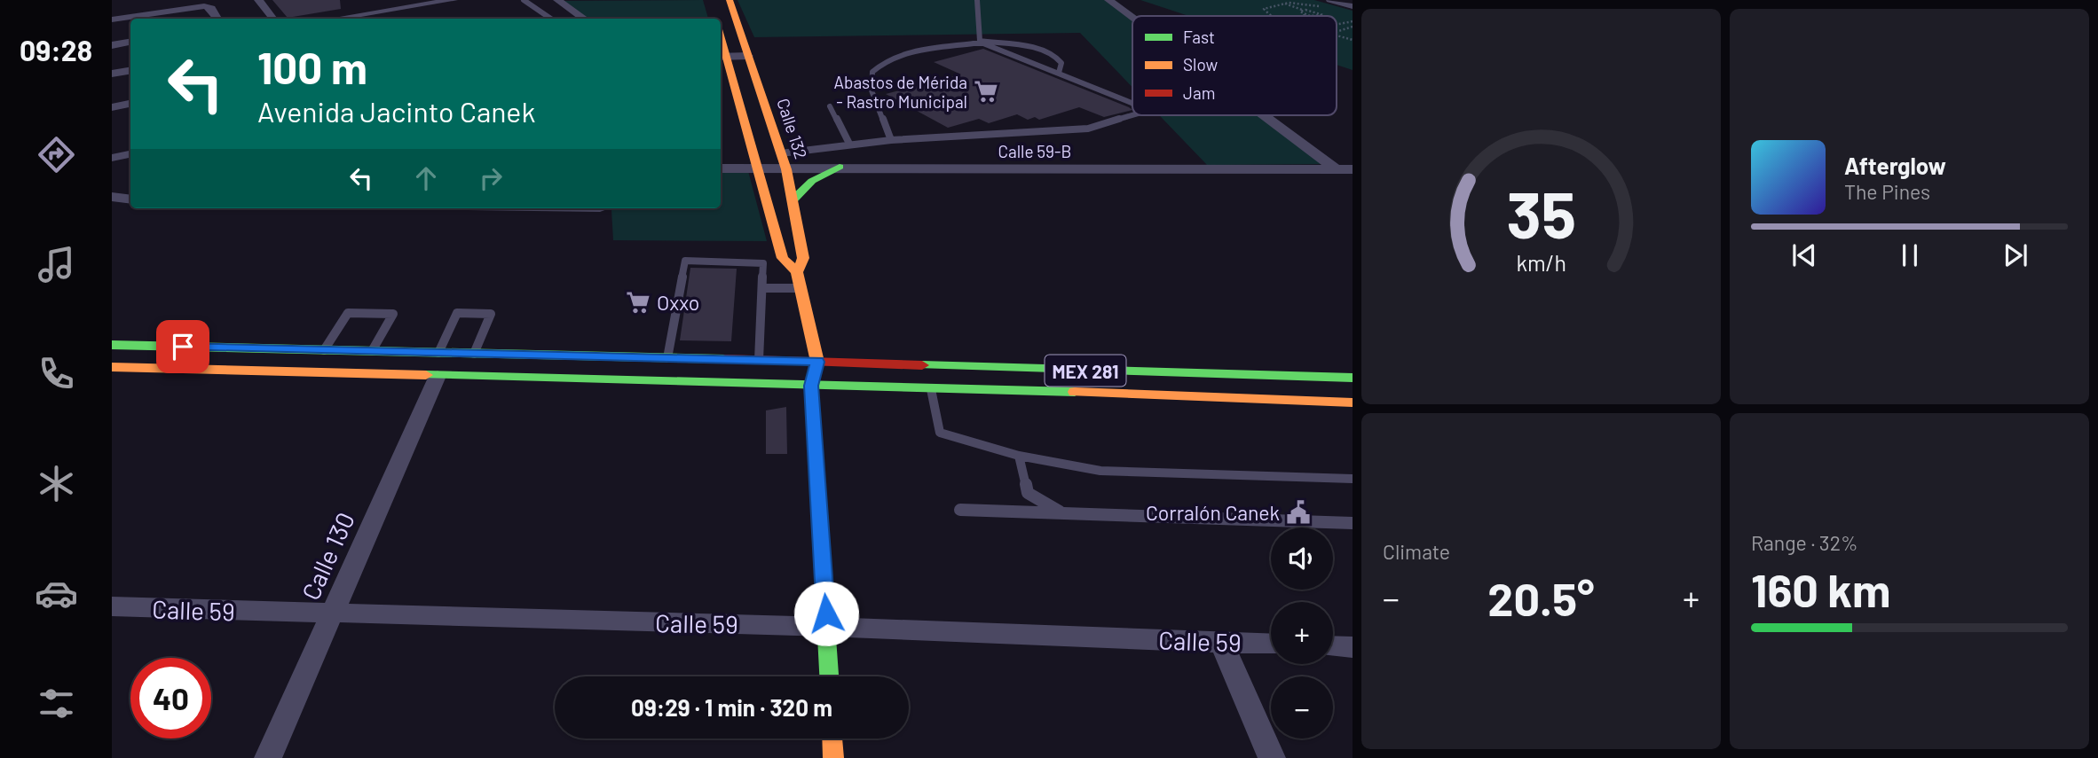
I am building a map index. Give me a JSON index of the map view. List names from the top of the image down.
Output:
{
  "streets": {
    "street": [
      "Calle 132",
      "Calle 59-B",
      "MEX 281",
      "Calle 130",
      "Calle 59"
    ]
  },
  "crossings": [
    ["Calle 132", "Calle 59-B"],
    ["Calle 132", "MEX 281"],
    ["Calle 132", "Calle 59"],
    ["MEX 281", "Calle 130"],
    ["Calle 130", "Calle 59"]
  ],
  "places": {
    "supermarket": ["Abastos de Mérida - Rastro Municipal", "Oxxo"],
    "public building": ["Corralón Canek"]
  },
  "legend": ["Fast", "Slow", "Jam"],
  "page": {
    "tabs": "09:28",
    "turn": ["100 m", "Avenida Jacinto Canek"],
    "song": ["Afterglow", "The Pines"],
    "tile": [
      "Climate",
      ["Range · 32%", "160 km"]
    ],
    "map_buttons": ["+", "−"],
    "heat": ["−", "20.5°", "+"],
    "limit": "40",
    "trip": "09:29 · 1 min · 320 m",
    "gauge": ["35", "km/h"]
  }
}
